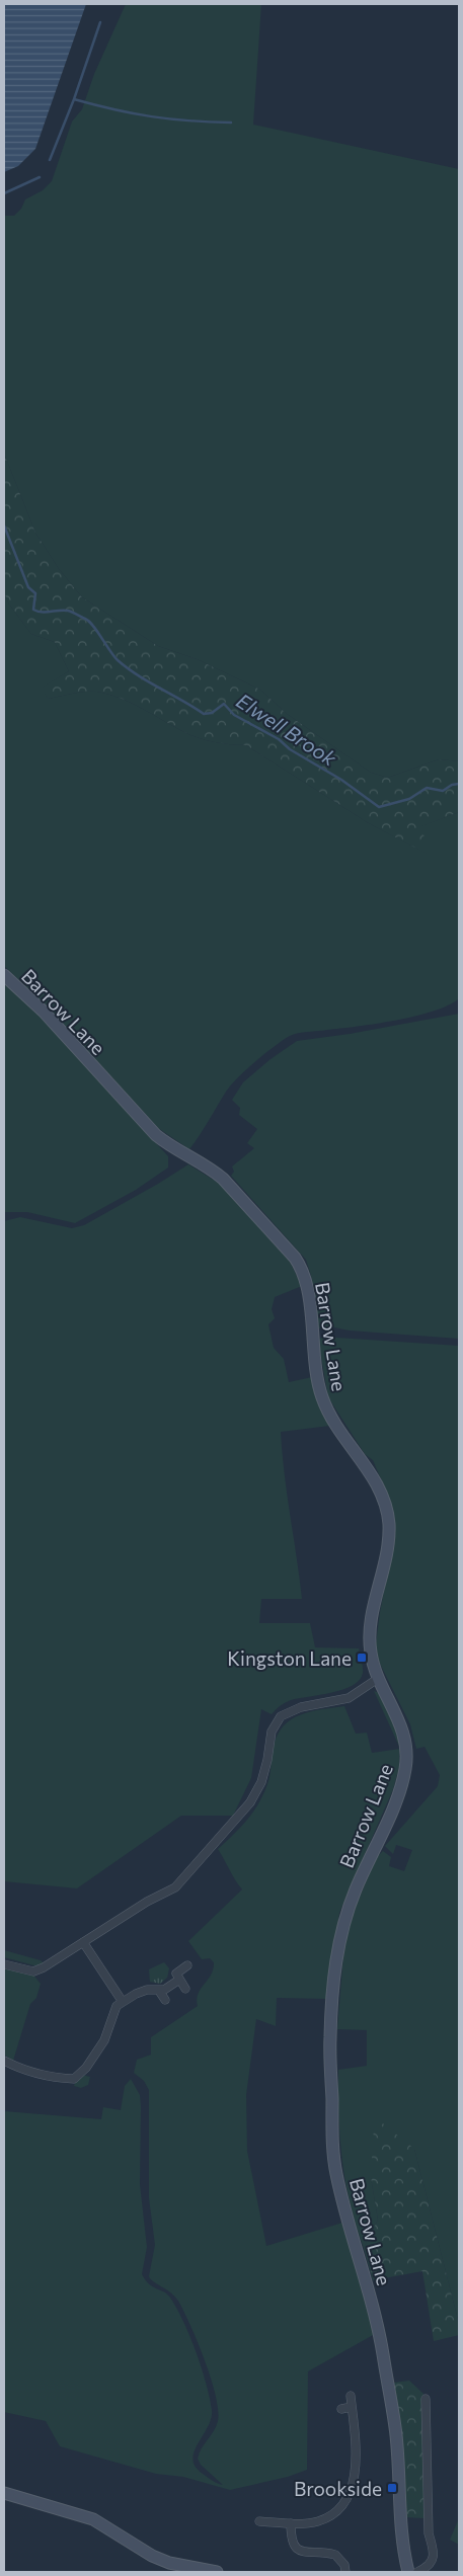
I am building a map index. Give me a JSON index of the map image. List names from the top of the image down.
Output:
{
  "streets": {
    "main road": ["Barrow Lane"]
  },
  "water": ["Elwell Brook"],
  "places": {
    "transit": ["Kingston Lane", "Brookside"]
  }
}
